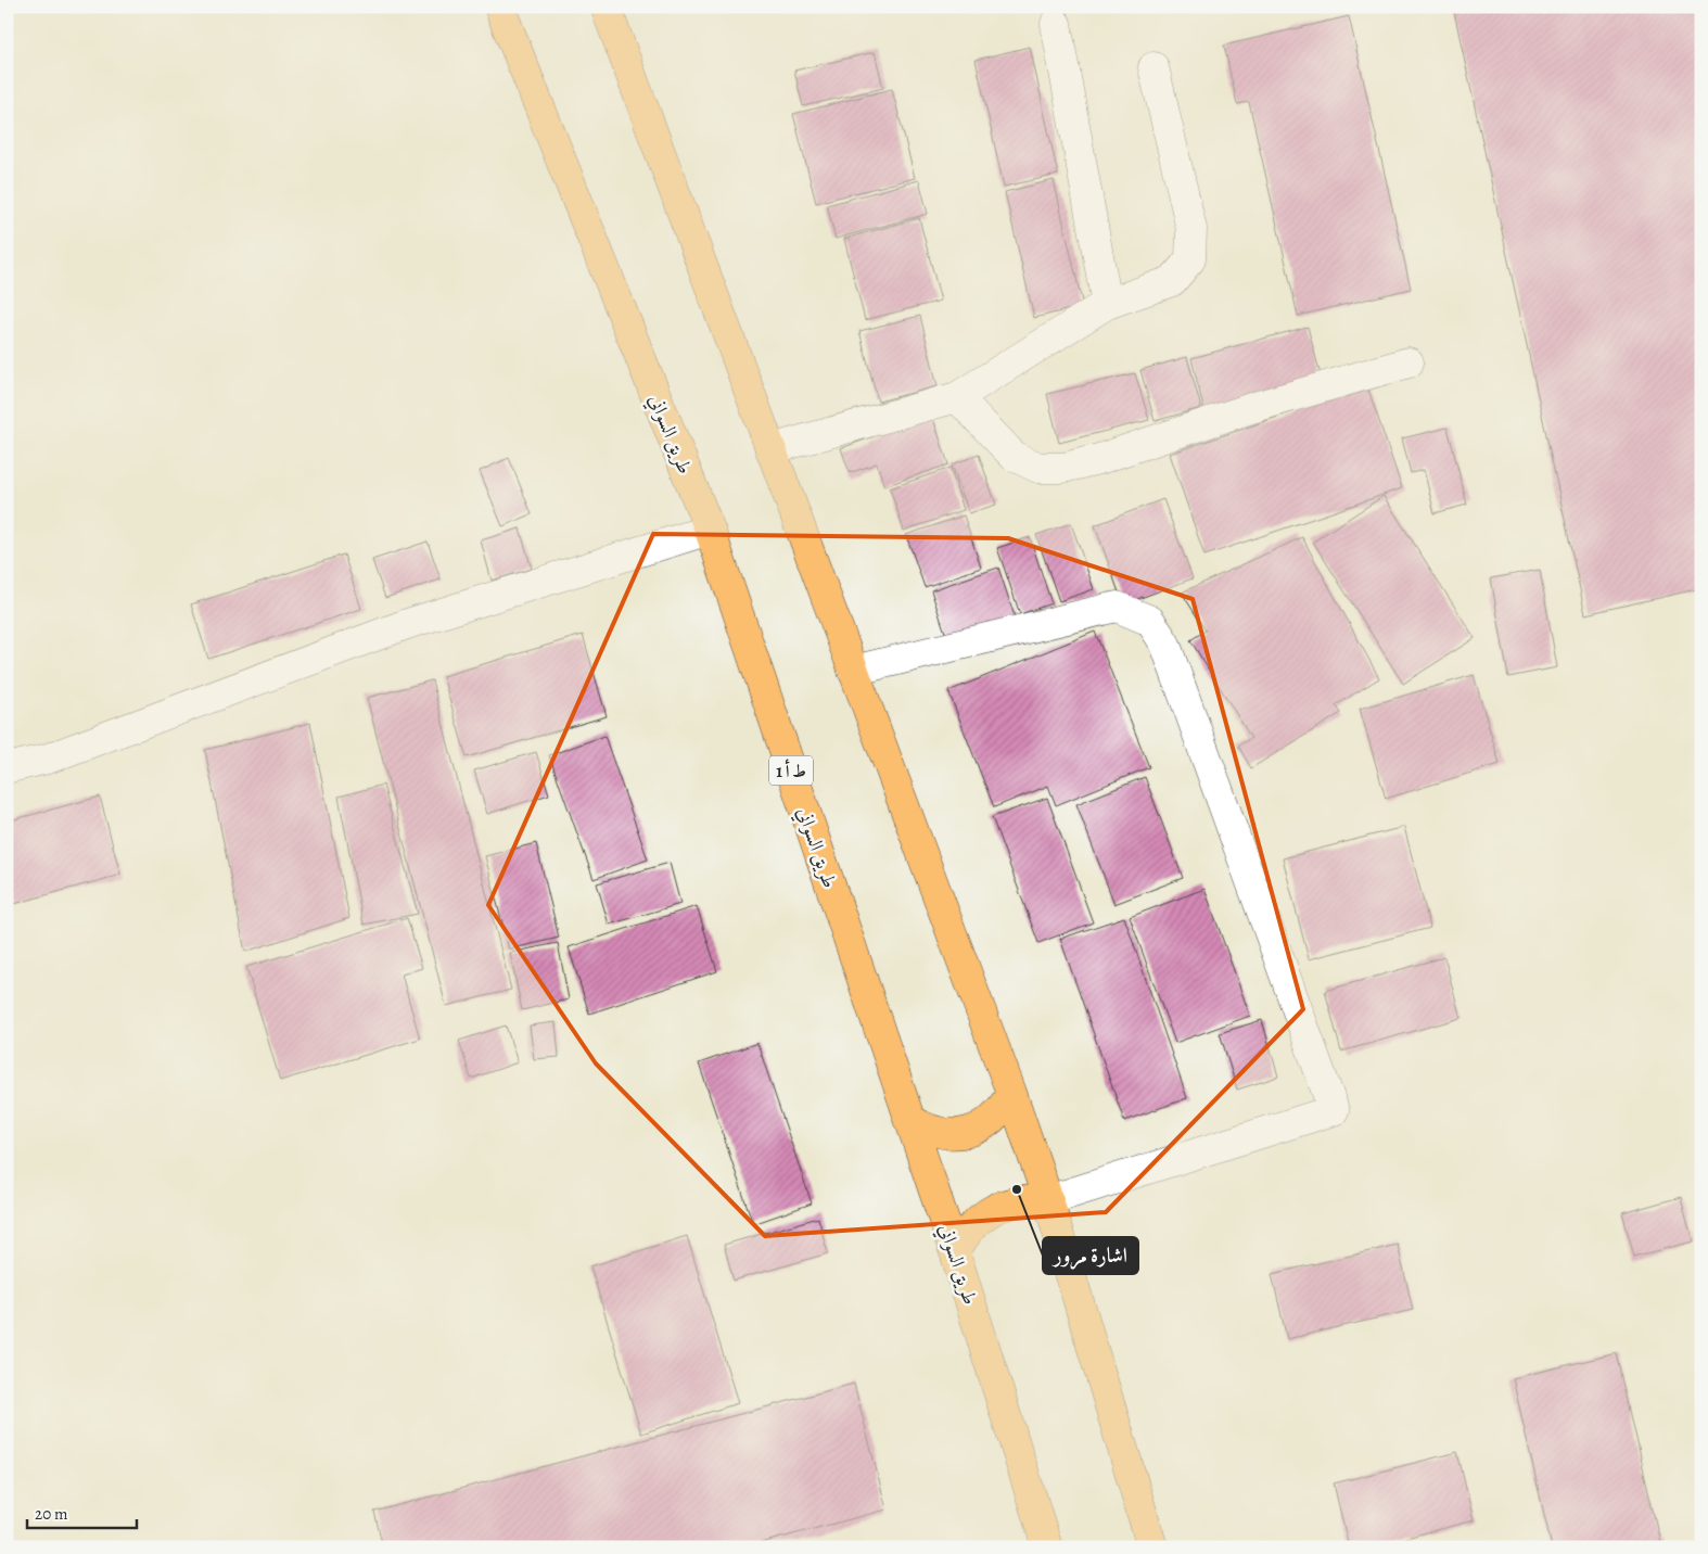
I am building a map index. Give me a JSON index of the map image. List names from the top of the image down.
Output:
{
  "streets": {
    "highway": ["طريق السواني", "ط أ 1"]
  },
  "places": ["اشارة مرور"],
  "scale_bar": "20 m"
}
